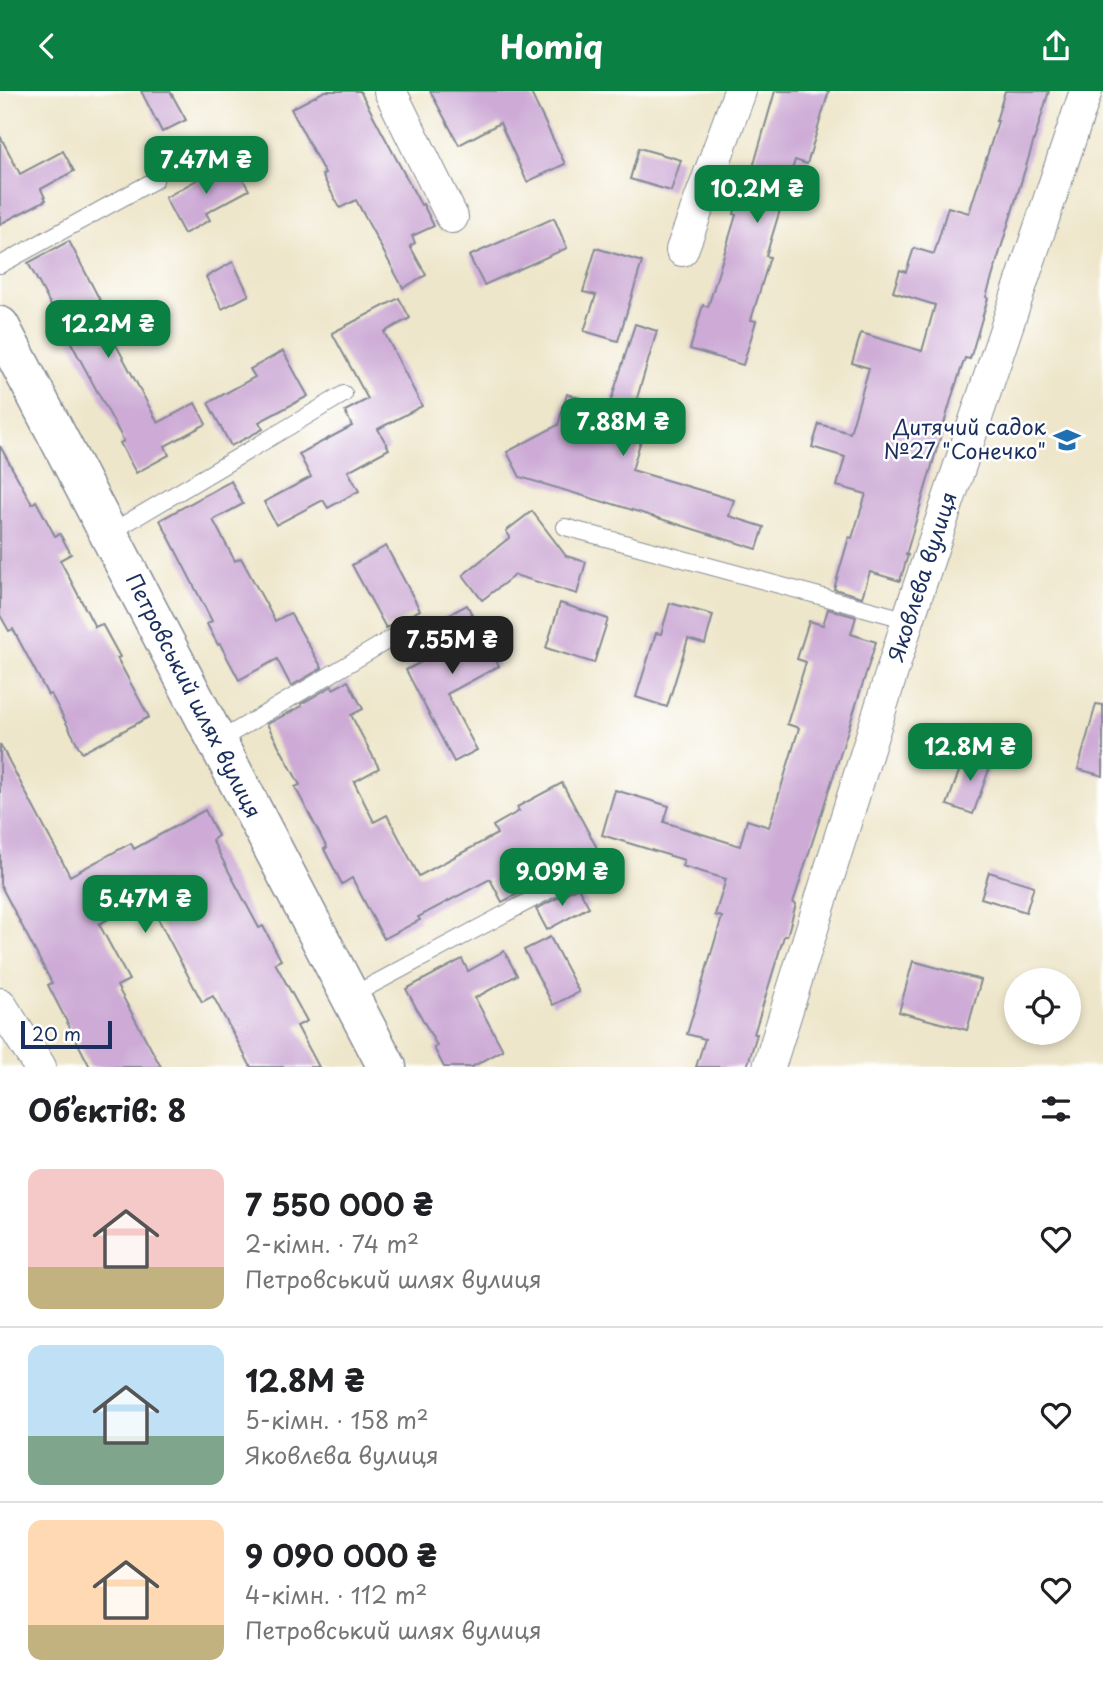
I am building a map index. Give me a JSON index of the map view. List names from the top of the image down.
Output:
{
  "streets": {
    "street": ["Яковлєва вулиця", "Петровський шлях вулиця"]
  },
  "places": {
    "school or university": ["Дитячий садок №27 \"Сонечко\""]
  },
  "scale_bar": "20 m",
  "page": {
    "header": "Homiq",
    "price": [
      "7.47M ₴",
      "10.2M ₴",
      "12.2M ₴",
      "7.88M ₴",
      "7.55M ₴",
      "12.8M ₴",
      "9.09M ₴",
      "5.47M ₴"
    ],
    "scale": "20 m",
    "heading": "Об’єктів: 8",
    "list": [
      {
        "name": "7 550 000 ₴",
        "note": "2-кімн. · 74 m² · Петровський шлях вулиця"
      },
      {
        "name": "12.8M ₴",
        "note": "5-кімн. · 158 m² · Яковлєва вулиця"
      },
      {
        "name": "9 090 000 ₴",
        "note": "4-кімн. · 112 m² · Петровський шлях вулиця"
      }
    ]
  }
}
